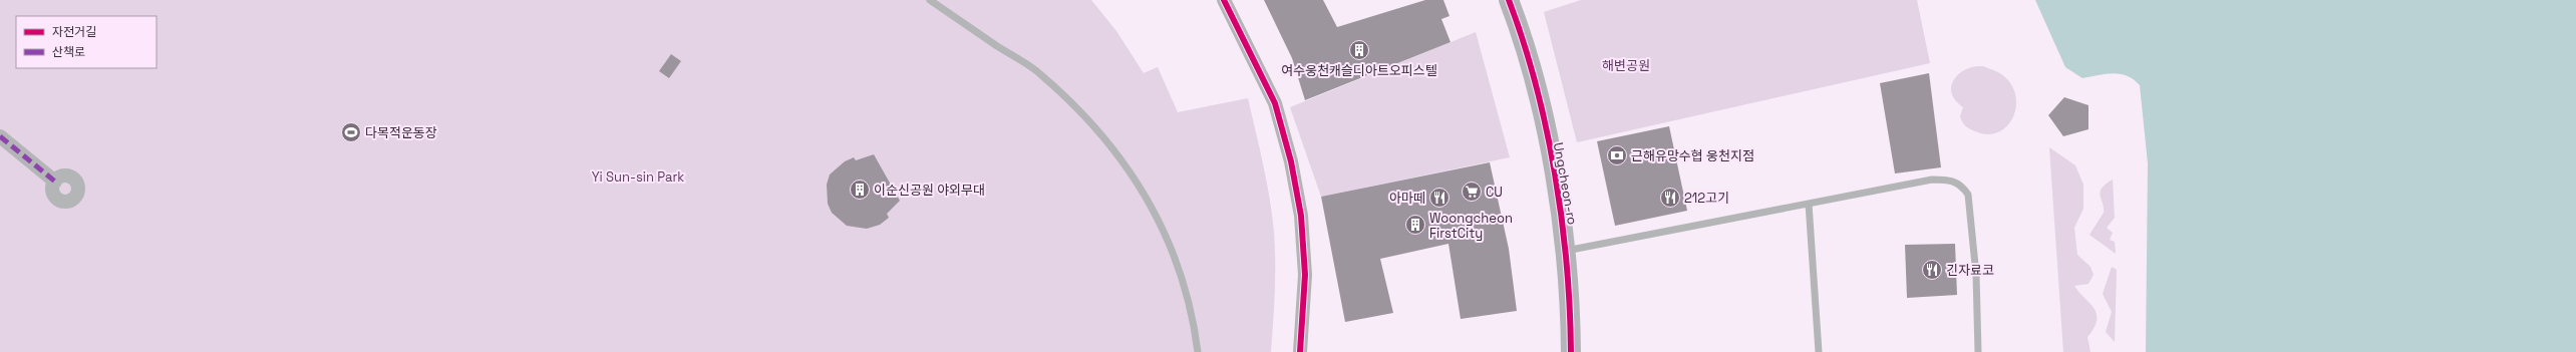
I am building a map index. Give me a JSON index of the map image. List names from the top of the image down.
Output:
{
  "streets": {
    "street": ["Ungcheon-ro"]
  },
  "parks": ["해변공원", "Yi Sun-sin Park"],
  "places": {
    "building": ["여수웅천캐슬디아트오피스텔", "이순신공원 야외무대", "Woongcheon FirstCity"],
    "sports": ["다목적운동장"],
    "bank": ["근해유망수협 웅천지점"],
    "supermarket": ["CU"],
    "restaurant": ["아마떼", "212고기", "긴자료코"]
  },
  "legend": ["자전거길", "산책로"]
}
